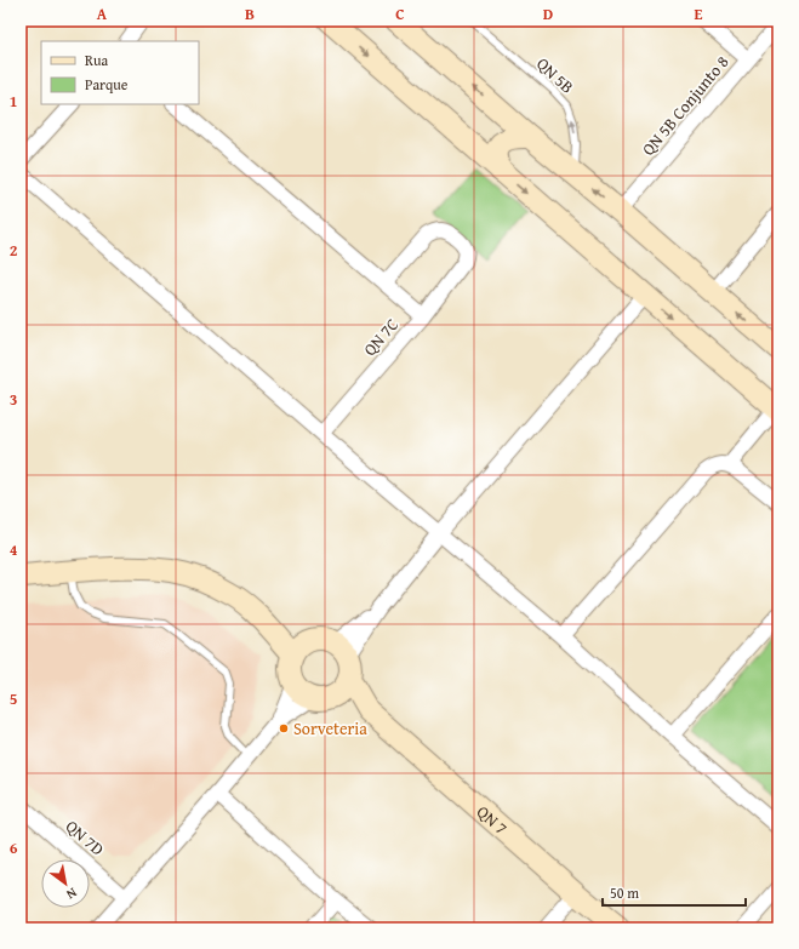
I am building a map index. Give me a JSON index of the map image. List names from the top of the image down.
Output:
{
  "streets": {
    "main road": ["QN 7"],
    "street": ["QN 5B Conjunto 8", "QN 7C", "QN 7D"],
    "lane": ["QN 5B"]
  },
  "one_way": ["QN 5B"],
  "places": ["Sorveteria"],
  "legend": ["Rua", "Parque"],
  "scale_bar": "50 m",
  "north": "bottom right",
  "grid": {
    "columns": [
      "A",
      "B",
      "C",
      "D",
      "E"
    ],
    "rows": [
      "1",
      "2",
      "3",
      "4",
      "5",
      "6"
    ]
  }
}
